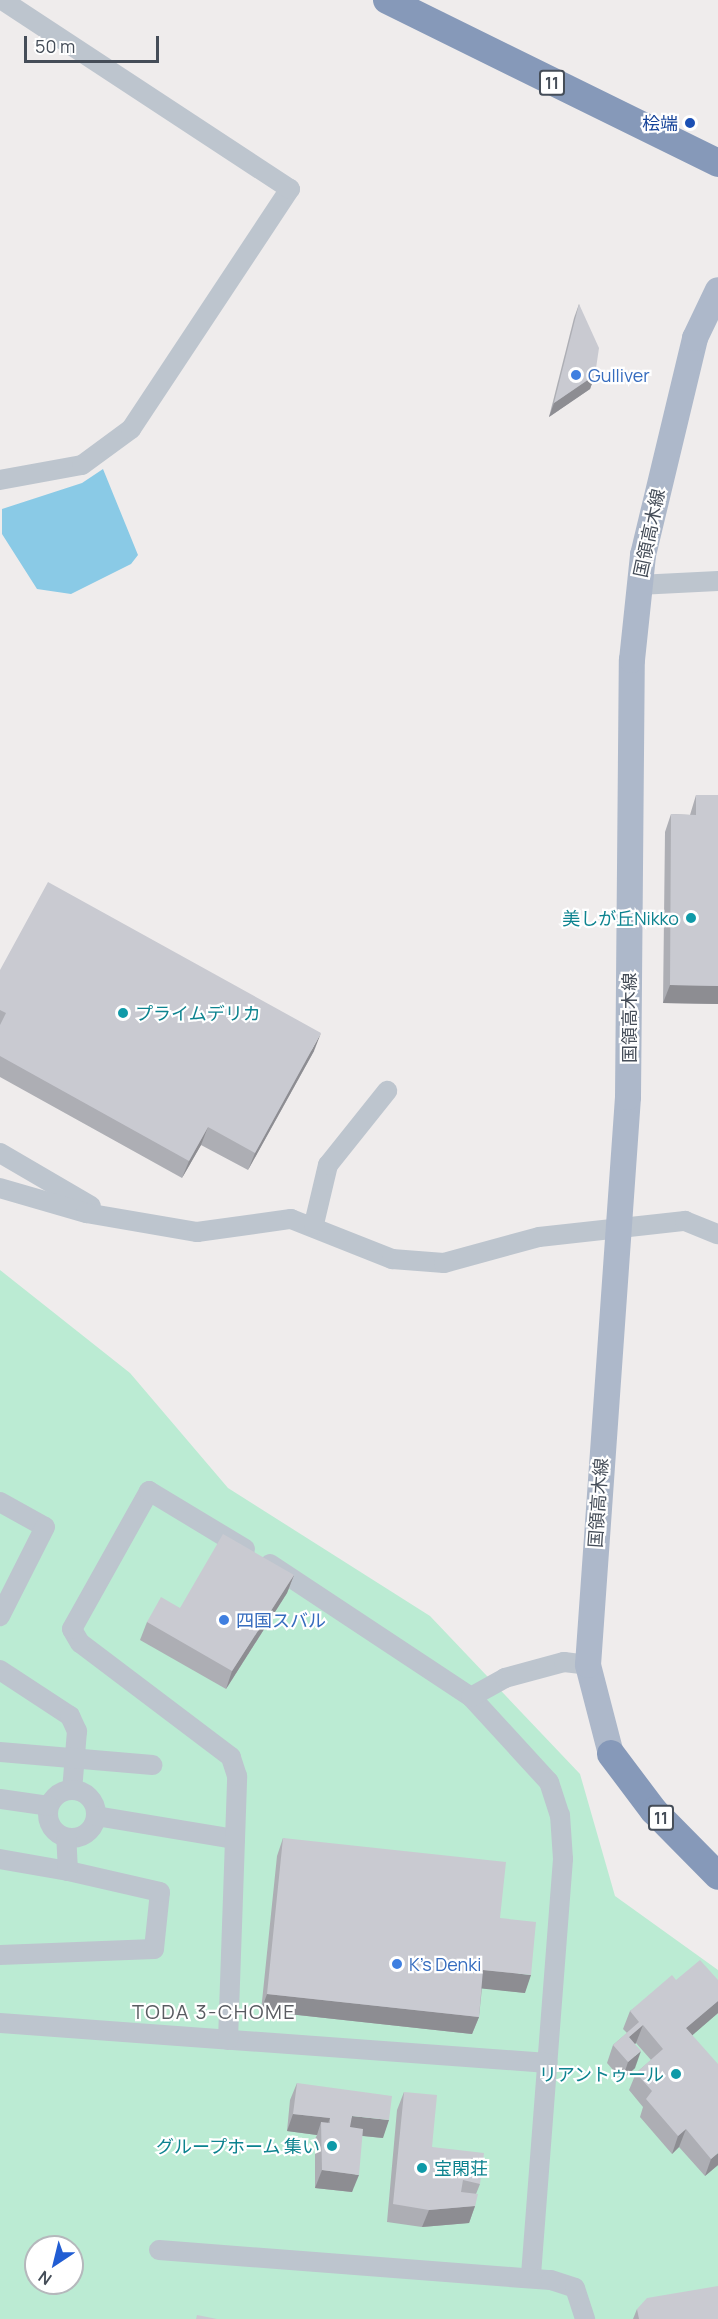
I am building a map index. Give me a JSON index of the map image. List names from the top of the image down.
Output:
{
  "streets": {
    "highway": ["11"],
    "main road": ["国領高木線"]
  },
  "crossings": [
    ["11", "国領高木線"]
  ],
  "districts": ["TODA 3-CHOME"],
  "places": [
    "桧端",
    "Gulliver",
    "美しが丘Nikko",
    "プライムデリカ",
    "四国スバル",
    "K's Denki",
    "リアントゥール",
    "グループホーム 集い",
    "宝閑荘"
  ],
  "scale_bar": "50 m",
  "north": "bottom left"
}
